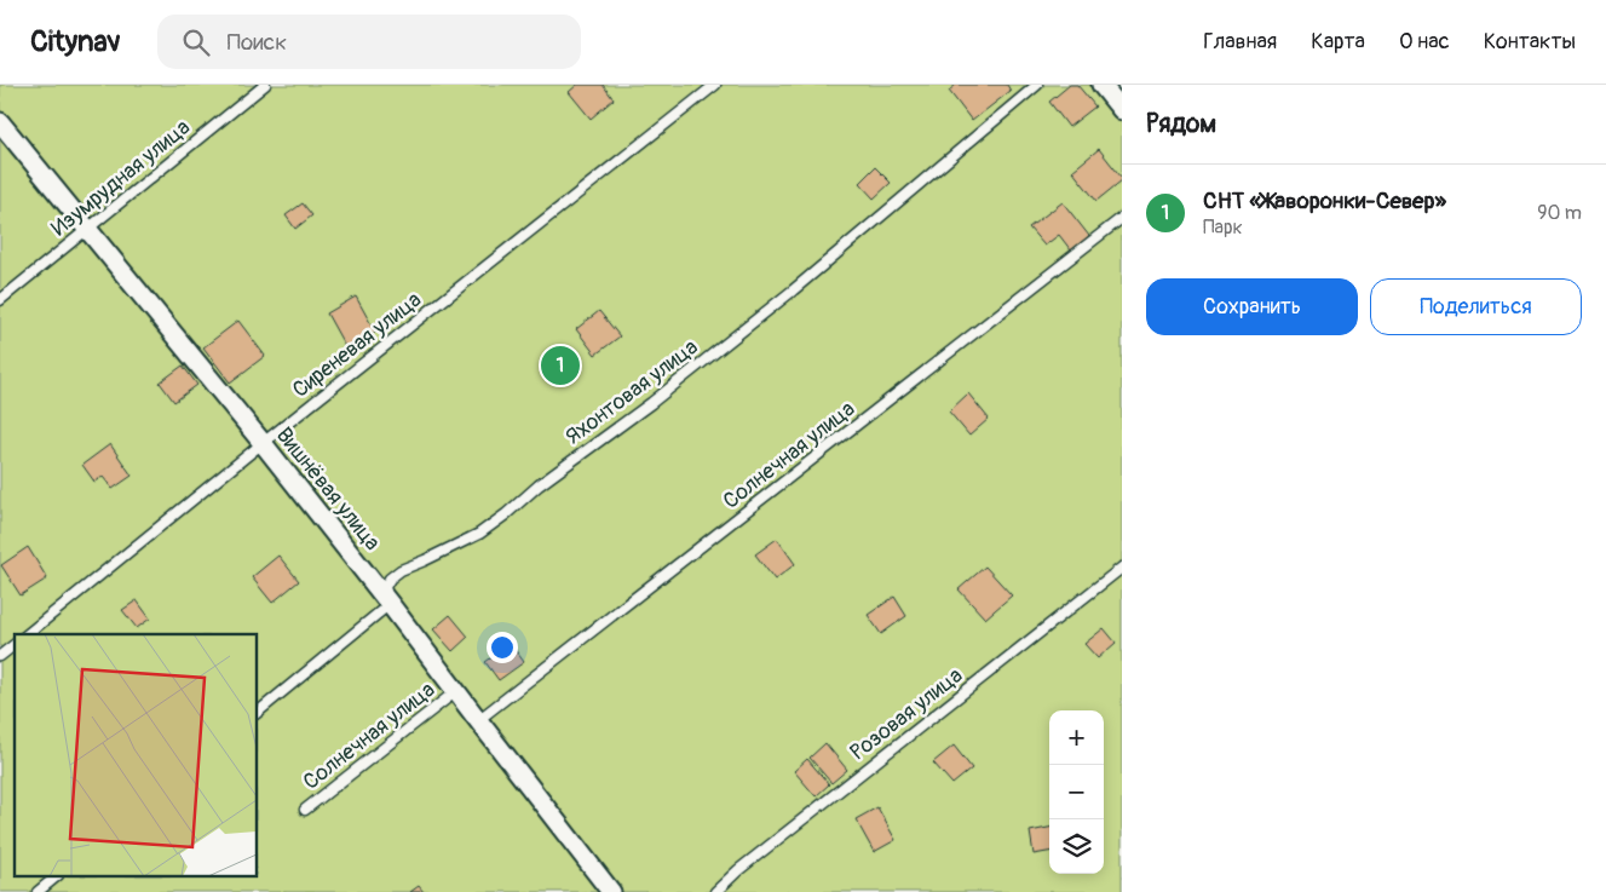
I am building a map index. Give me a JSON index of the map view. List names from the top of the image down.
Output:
{
  "streets": {
    "street": ["Вишнёвая улица"],
    "lane": [
      "Изумрудная улица",
      "Сиреневая улица",
      "Яхонтовая улица",
      "Солнечная улица",
      "Розовая улица"
    ]
  },
  "crossings": [
    ["Изумрудная улица", "Вишнёвая улица"],
    ["Сиреневая улица", "Вишнёвая улица"],
    ["Яхонтовая улица", "Вишнёвая улица"],
    ["Солнечная улица", "Вишнёвая улица"]
  ],
  "page": {
    "header": "Citynav",
    "search": "Поиск",
    "nav": [
      "Главная",
      "Карта",
      "О нас",
      "Контакты"
    ],
    "heading": "Рядом",
    "list": [
      {
        "mark": "1",
        "name": "СНТ «Жаворонки-Север»",
        "note": "Парк",
        "value": "90 m"
      }
    ],
    "buttons": ["Сохранить", "Поделиться"],
    "pins": "1",
    "map_buttons": ["+", "−"]
  }
}
